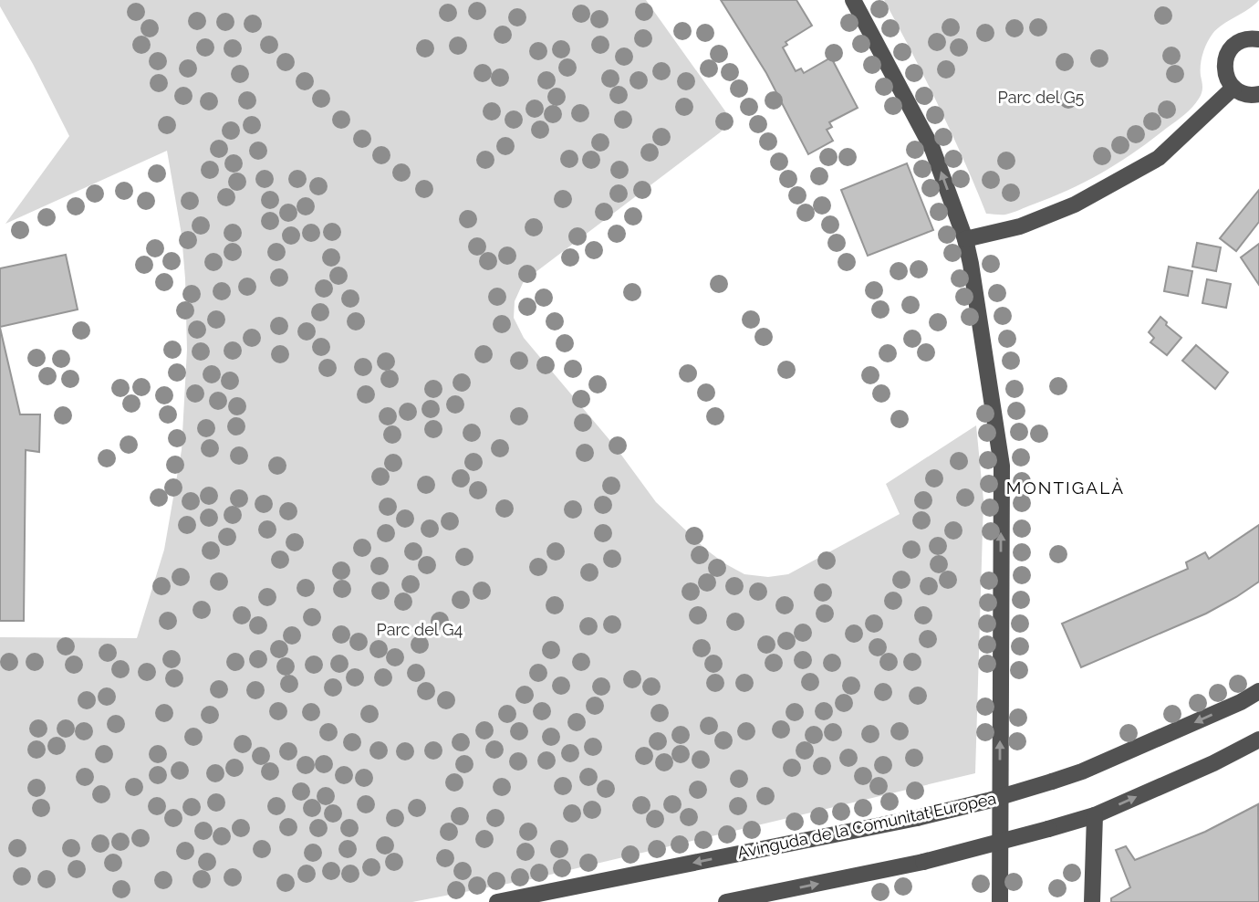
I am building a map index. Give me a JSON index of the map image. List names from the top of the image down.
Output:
{
  "streets": {
    "street": ["Avinguda de la Comunitat Europea"]
  },
  "districts": ["MONTIGALÀ"],
  "parks": ["Parc del G5", "Parc del G4"]
}
